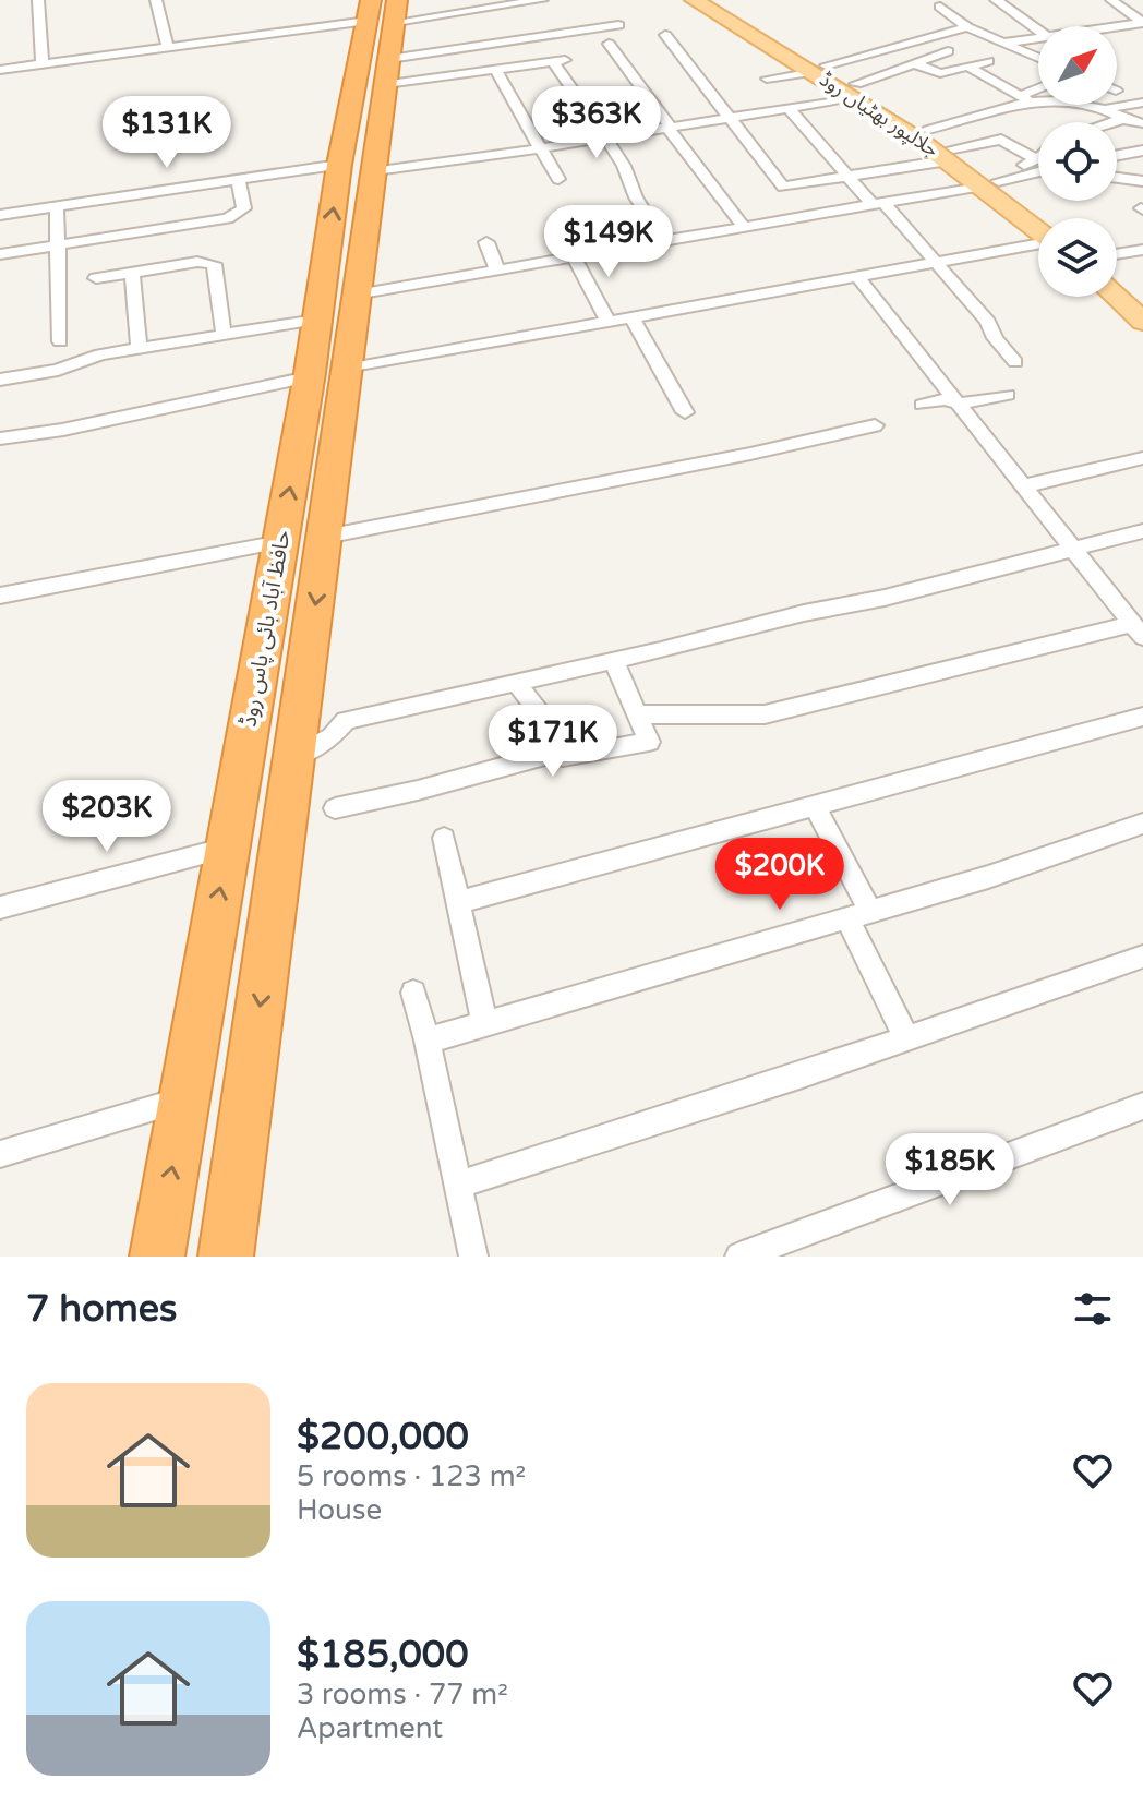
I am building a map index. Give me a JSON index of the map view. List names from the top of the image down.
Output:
{
  "streets": {
    "highway": ["حافظ آباد بائی پاس روڈ"],
    "main road": ["جلالپور بھٹیاں روڈ"]
  },
  "north": "top right",
  "page": {
    "price": [
      "$363K",
      "$131K",
      "$149K",
      "$171K",
      "$203K",
      "$200K",
      "$185K"
    ],
    "heading": "7 homes",
    "list": [
      {
        "name": "$200,000",
        "note": "5 rooms · 123 m² · House"
      },
      {
        "name": "$185,000",
        "note": "3 rooms · 77 m² · Apartment"
      }
    ]
  }
}
